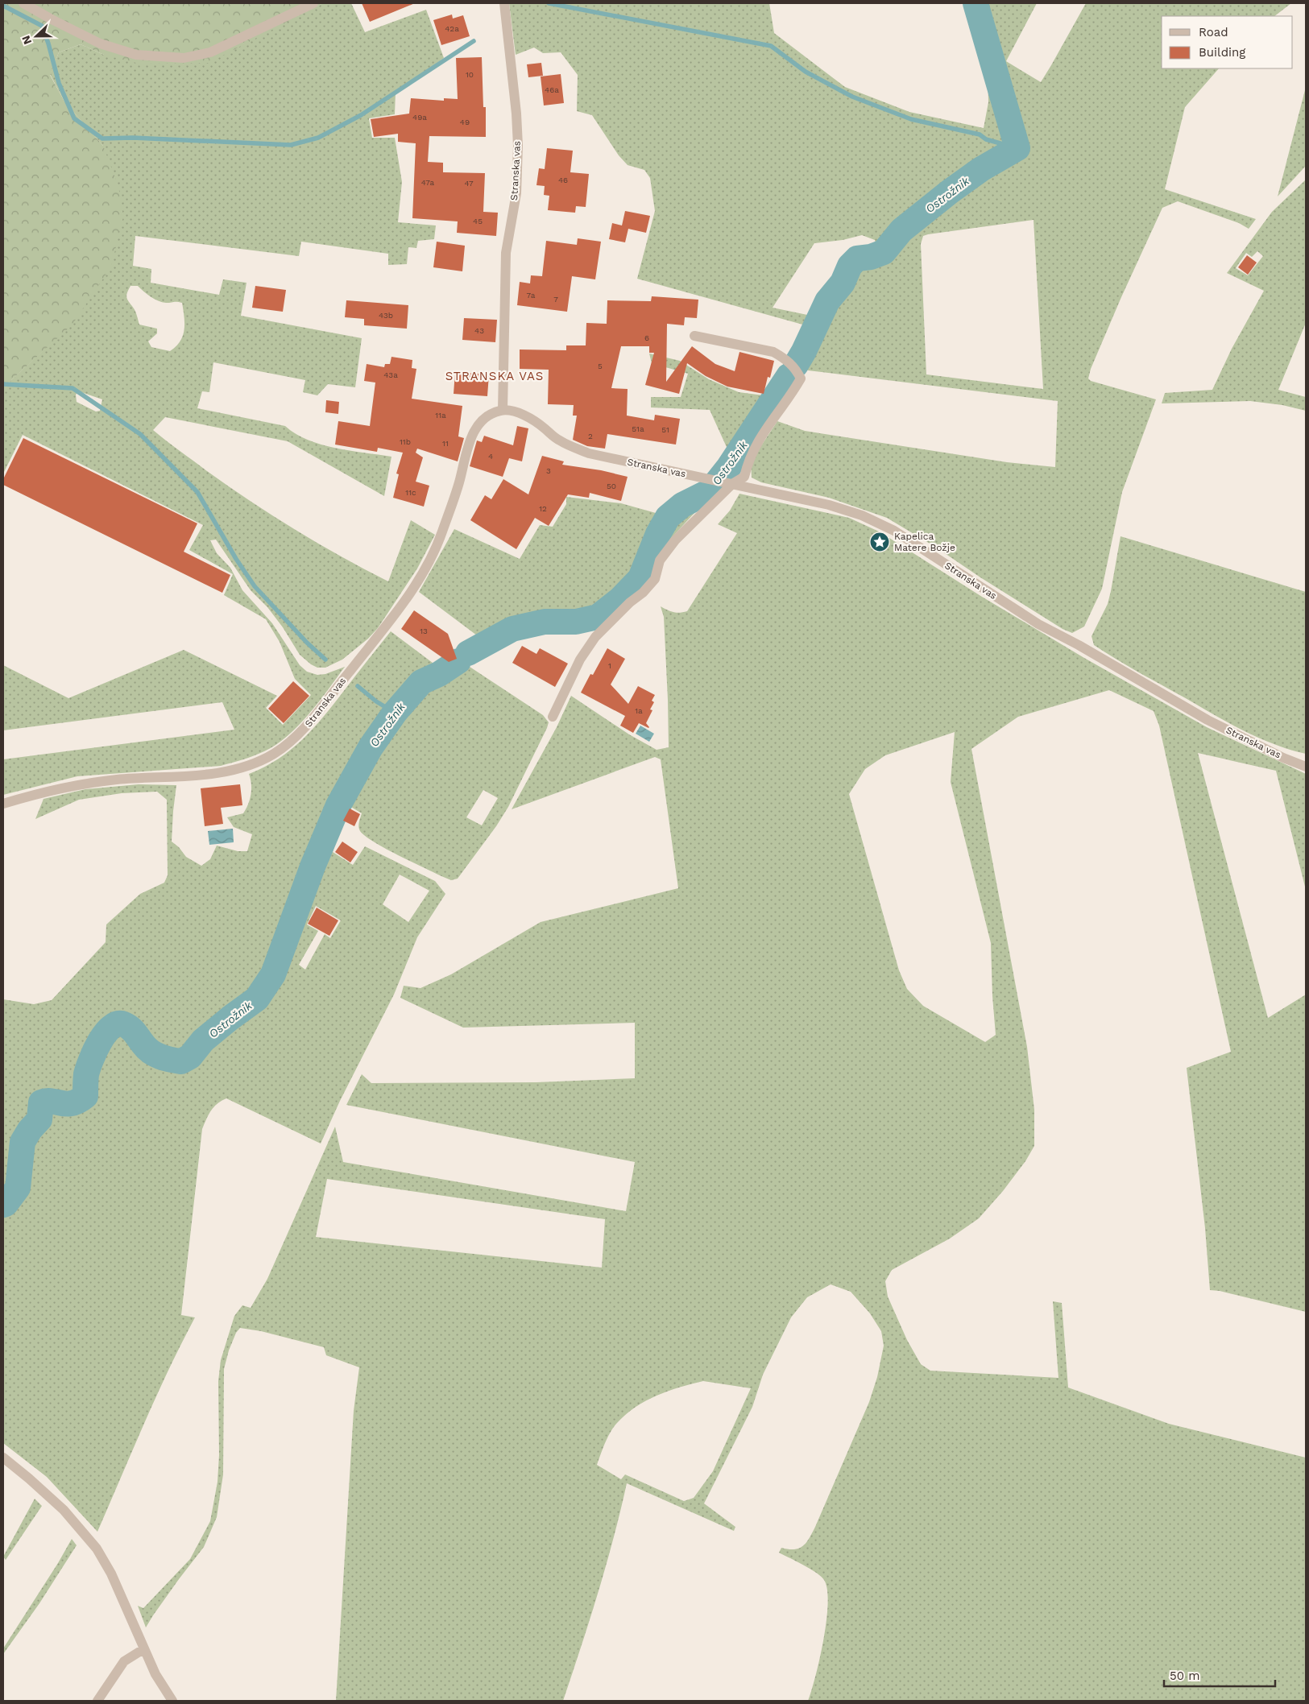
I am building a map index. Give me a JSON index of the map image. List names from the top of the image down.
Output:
{
  "streets": {
    "street": ["Stranska vas"]
  },
  "districts": ["STRANSKA VAS"],
  "water": ["Ostrožnik"],
  "places": {
    "place": ["Kapelica Matere Božje"]
  },
  "house_numbers": [
    "42a",
    "10",
    "46a",
    "49a",
    "49",
    "46",
    "47a",
    "47",
    "45",
    "7a",
    "7",
    "43b",
    "43",
    "6",
    "5",
    "43a",
    "11a",
    "51a",
    "51",
    "2",
    "11b",
    "11",
    "4",
    "3",
    "50",
    "11c",
    "12",
    "13",
    "1",
    "1a"
  ],
  "legend": ["Road", "Building"],
  "scale_bar": "50 m",
  "north": "left"
}
